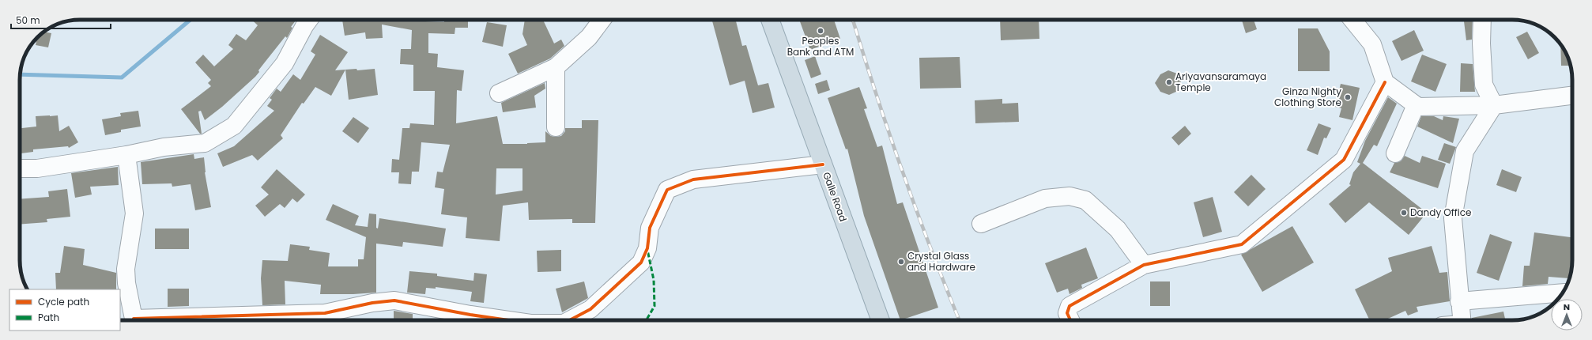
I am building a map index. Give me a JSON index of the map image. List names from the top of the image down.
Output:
{
  "streets": {
    "highway": ["Galle Road"]
  },
  "places": [
    "Peoples Bank and ATM",
    "Ariyavansaramaya Temple",
    "Ginza Nighty Clothing Store",
    "Dandy Office",
    "Crystal Glass and Hardware"
  ],
  "legend": ["Cycle path", "Path"],
  "scale_bar": "50 m",
  "north": "top"
}
